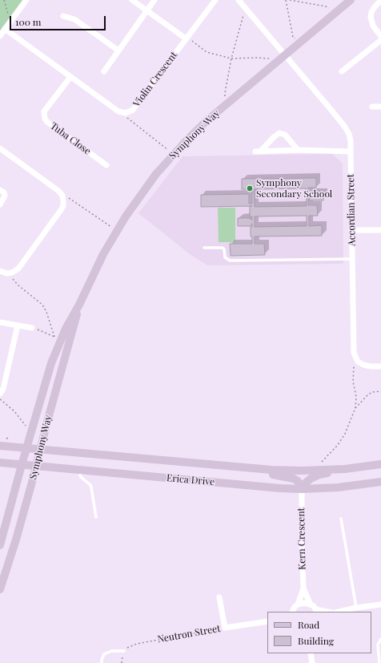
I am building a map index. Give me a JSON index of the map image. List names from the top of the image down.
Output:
{
  "streets": {
    "main road": ["Symphony Way", "Erica Drive"],
    "street": [
      "Violin Crescent",
      "Tuba Close",
      "Accordian Street",
      "Kern Crescent",
      "Neutron Street"
    ]
  },
  "crossings": [
    ["Violin Crescent", "Tuba Close"],
    ["Symphony Way", "Accordian Street"],
    ["Symphony Way", "Erica Drive"],
    ["Erica Drive", "Kern Crescent"]
  ],
  "places": ["Symphony Secondary School"],
  "legend": ["Road", "Building"],
  "scale_bar": "100 m"
}
